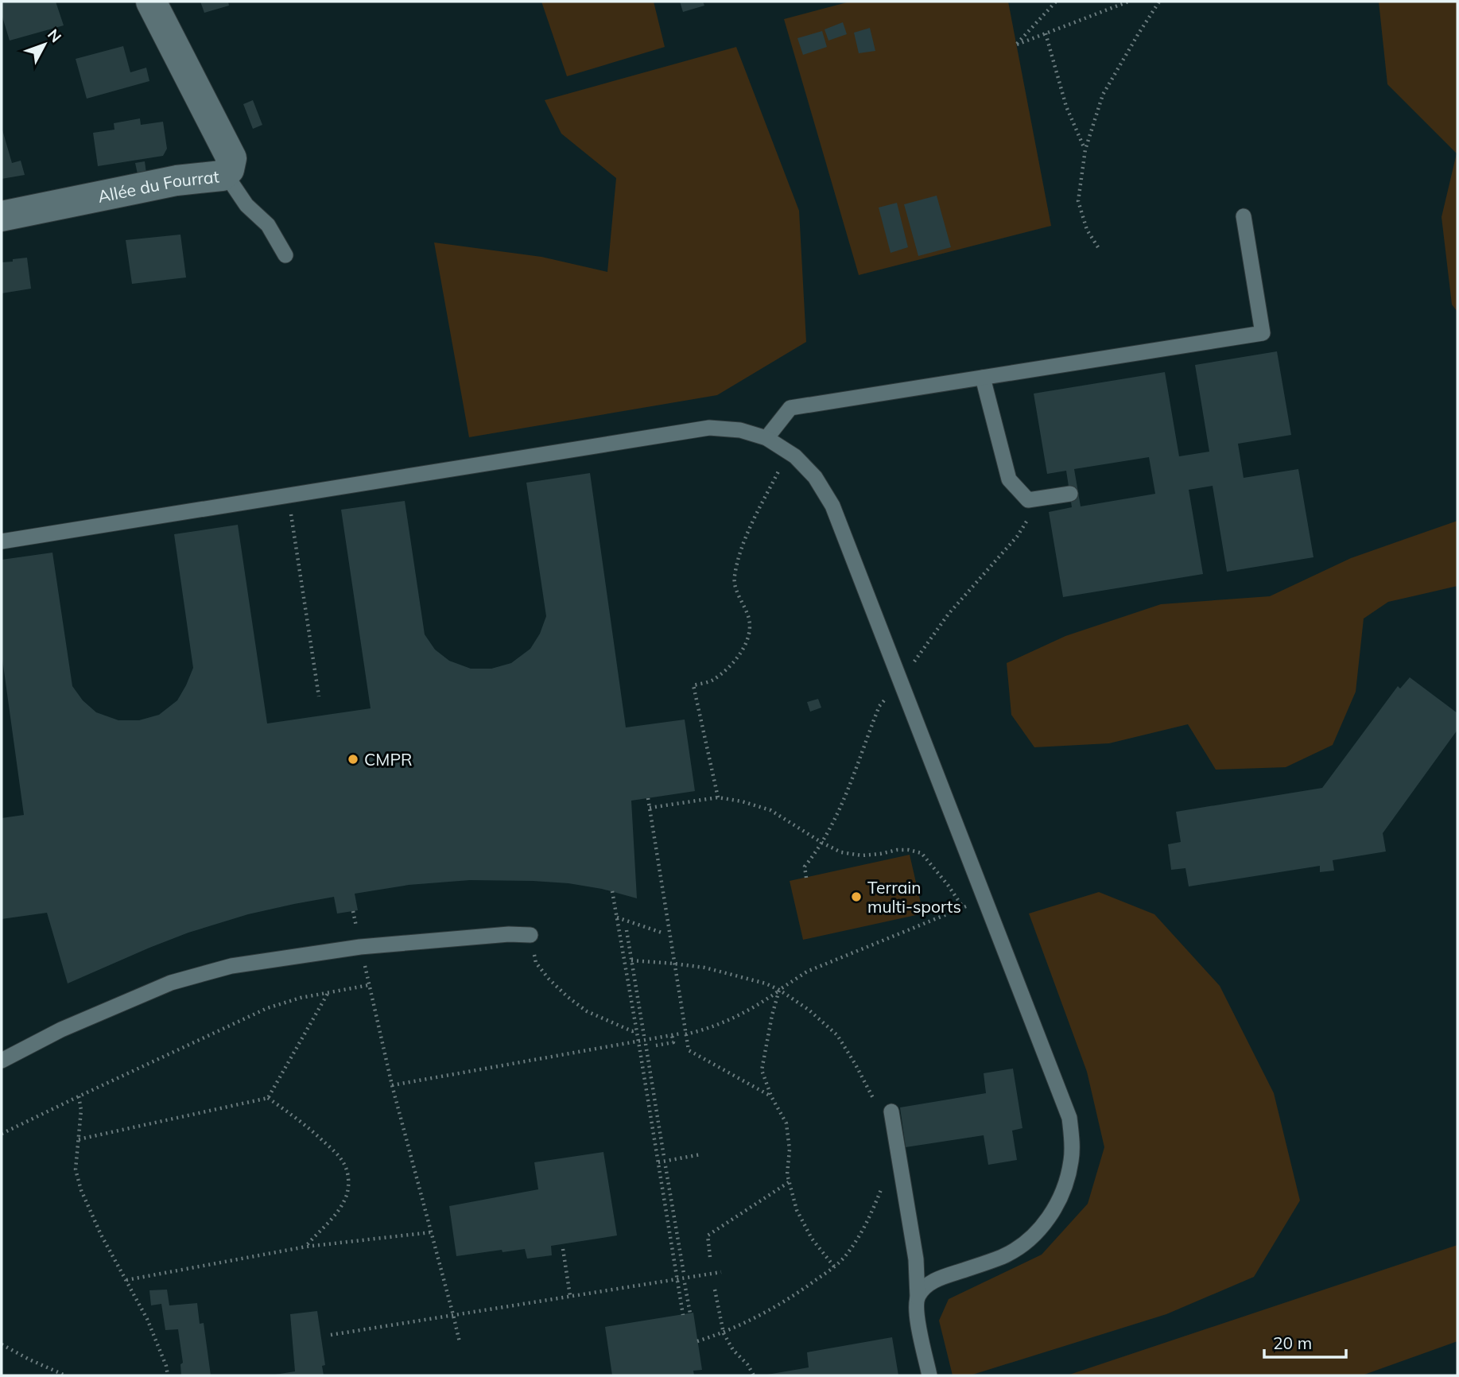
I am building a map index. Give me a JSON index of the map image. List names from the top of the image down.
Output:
{
  "streets": {
    "street": ["Allée du Fourrat"]
  },
  "places": ["CMPR", "Terrain multi-sports"],
  "scale_bar": "20 m",
  "north": "top right"
}
